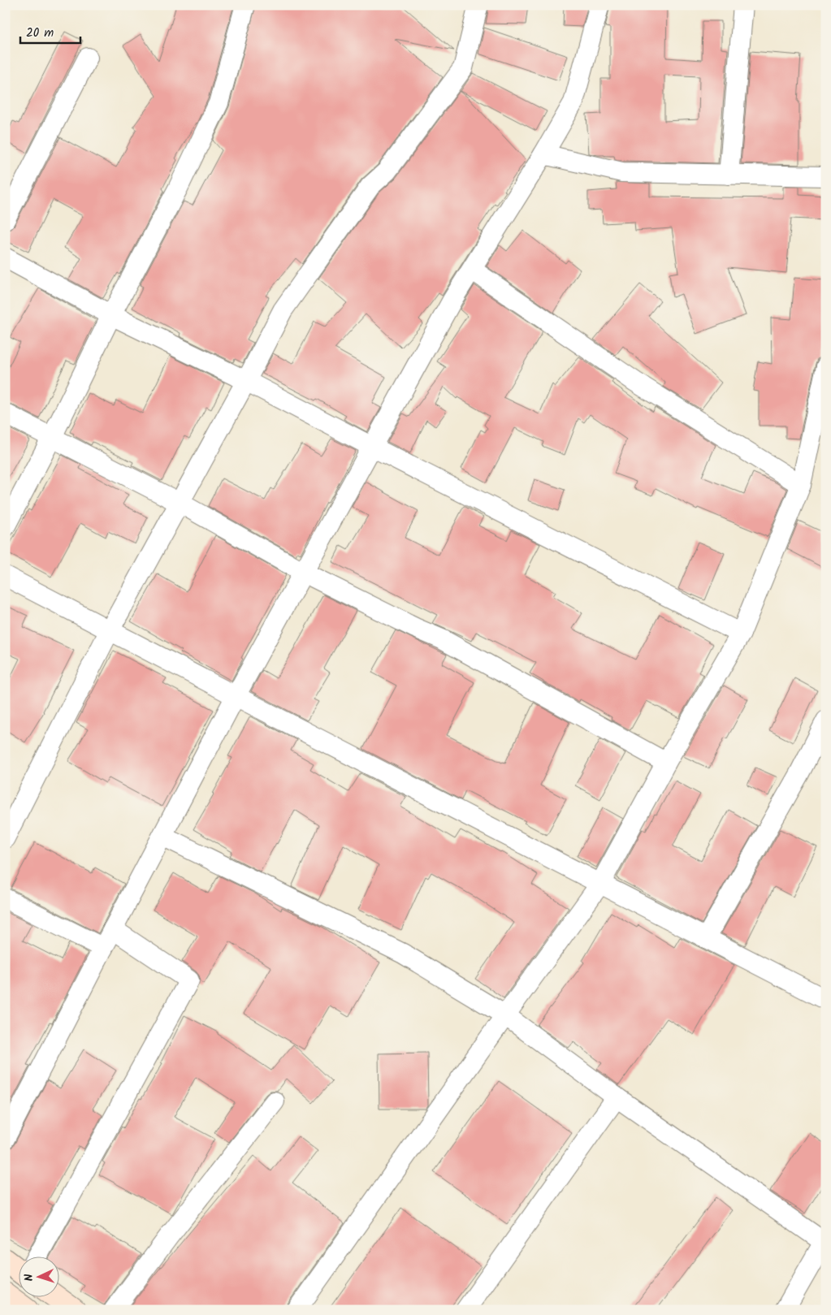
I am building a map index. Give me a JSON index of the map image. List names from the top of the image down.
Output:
{
  "scale_bar": "20 m",
  "north": "left"
}
